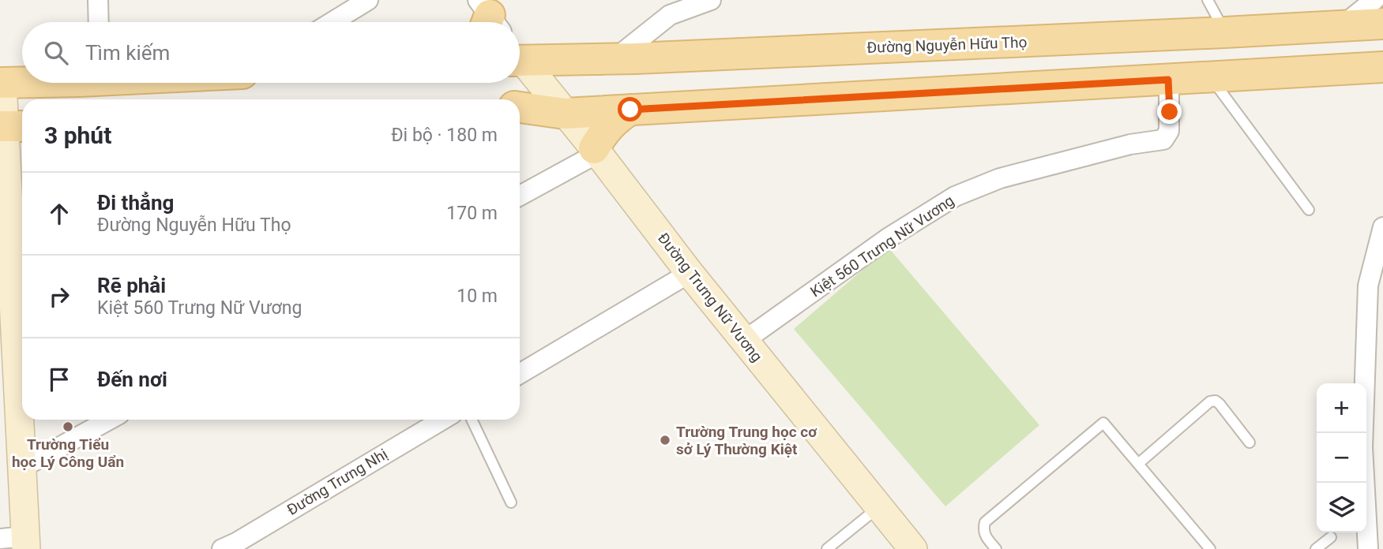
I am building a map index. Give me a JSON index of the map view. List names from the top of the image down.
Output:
{
  "streets": {
    "main road": ["Đường Nguyễn Hữu Thọ", "Đường Trưng Nữ Vương"],
    "street": ["Kiệt 560 Trưng Nữ Vương", "Đường Trưng Nhị"]
  },
  "crossings": [
    ["Kiệt 560 Trưng Nữ Vương", "Đường Trưng Nữ Vương"]
  ],
  "places": ["Trường Tiểu học Lý Công Uẩn", "Trường Trung học cơ sở Lý Thường Kiệt"],
  "page": {
    "search": "Tìm kiếm",
    "heading": ["3 phút", "Đi bộ · 180 m"],
    "list": [
      ["Đi thẳng", "Đường Nguyễn Hữu Thọ", "170 m"],
      ["Rẽ phải", "Kiệt 560 Trưng Nữ Vương", "10 m"],
      "Đến nơi"
    ],
    "map_buttons": ["+", "−"]
  }
}
